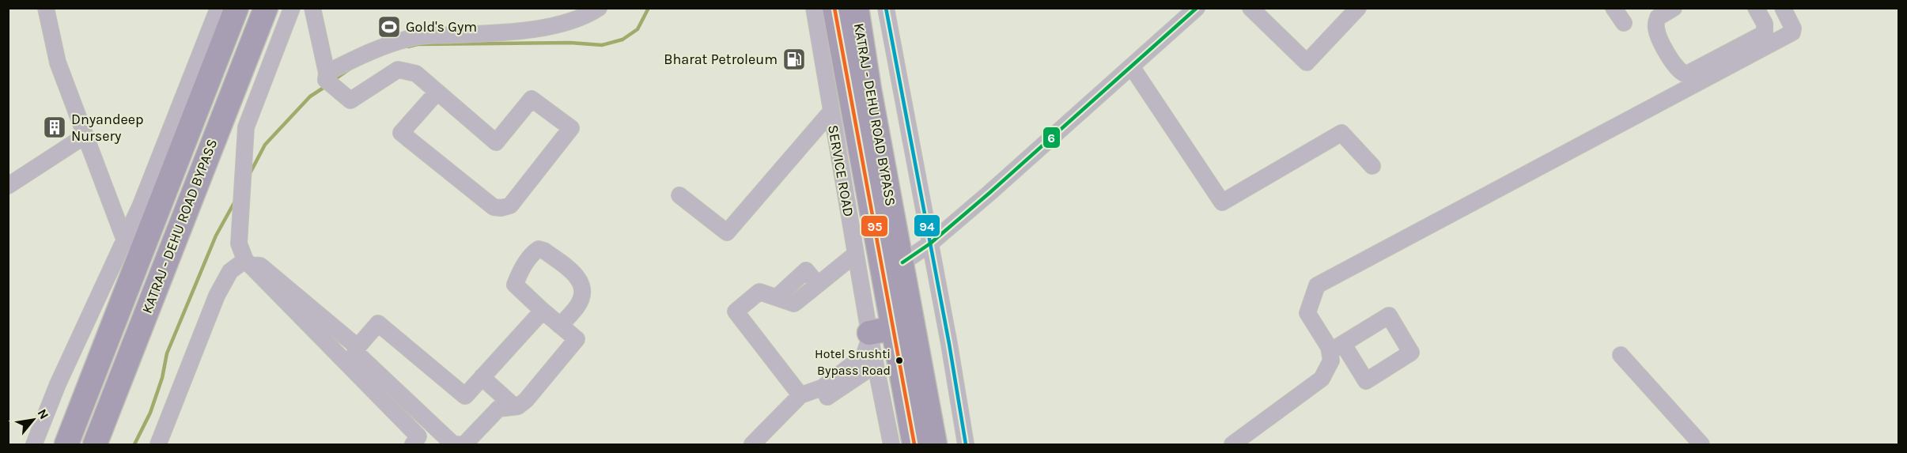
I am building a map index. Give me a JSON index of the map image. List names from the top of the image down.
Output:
{
  "streets": {
    "highway": ["KATRAJ - DEHU ROAD BYPASS"],
    "street": ["SERVICE ROAD"]
  },
  "places": {
    "sports": ["Gold's Gym"],
    "fuel station": ["Bharat Petroleum"],
    "building": ["Dnyandeep Nursery"],
    "other": ["Hotel Srushti Bypass Road"]
  },
  "lines": ["transit line 95", "transit line 94", "transit line 6"],
  "north": "top right"
}
